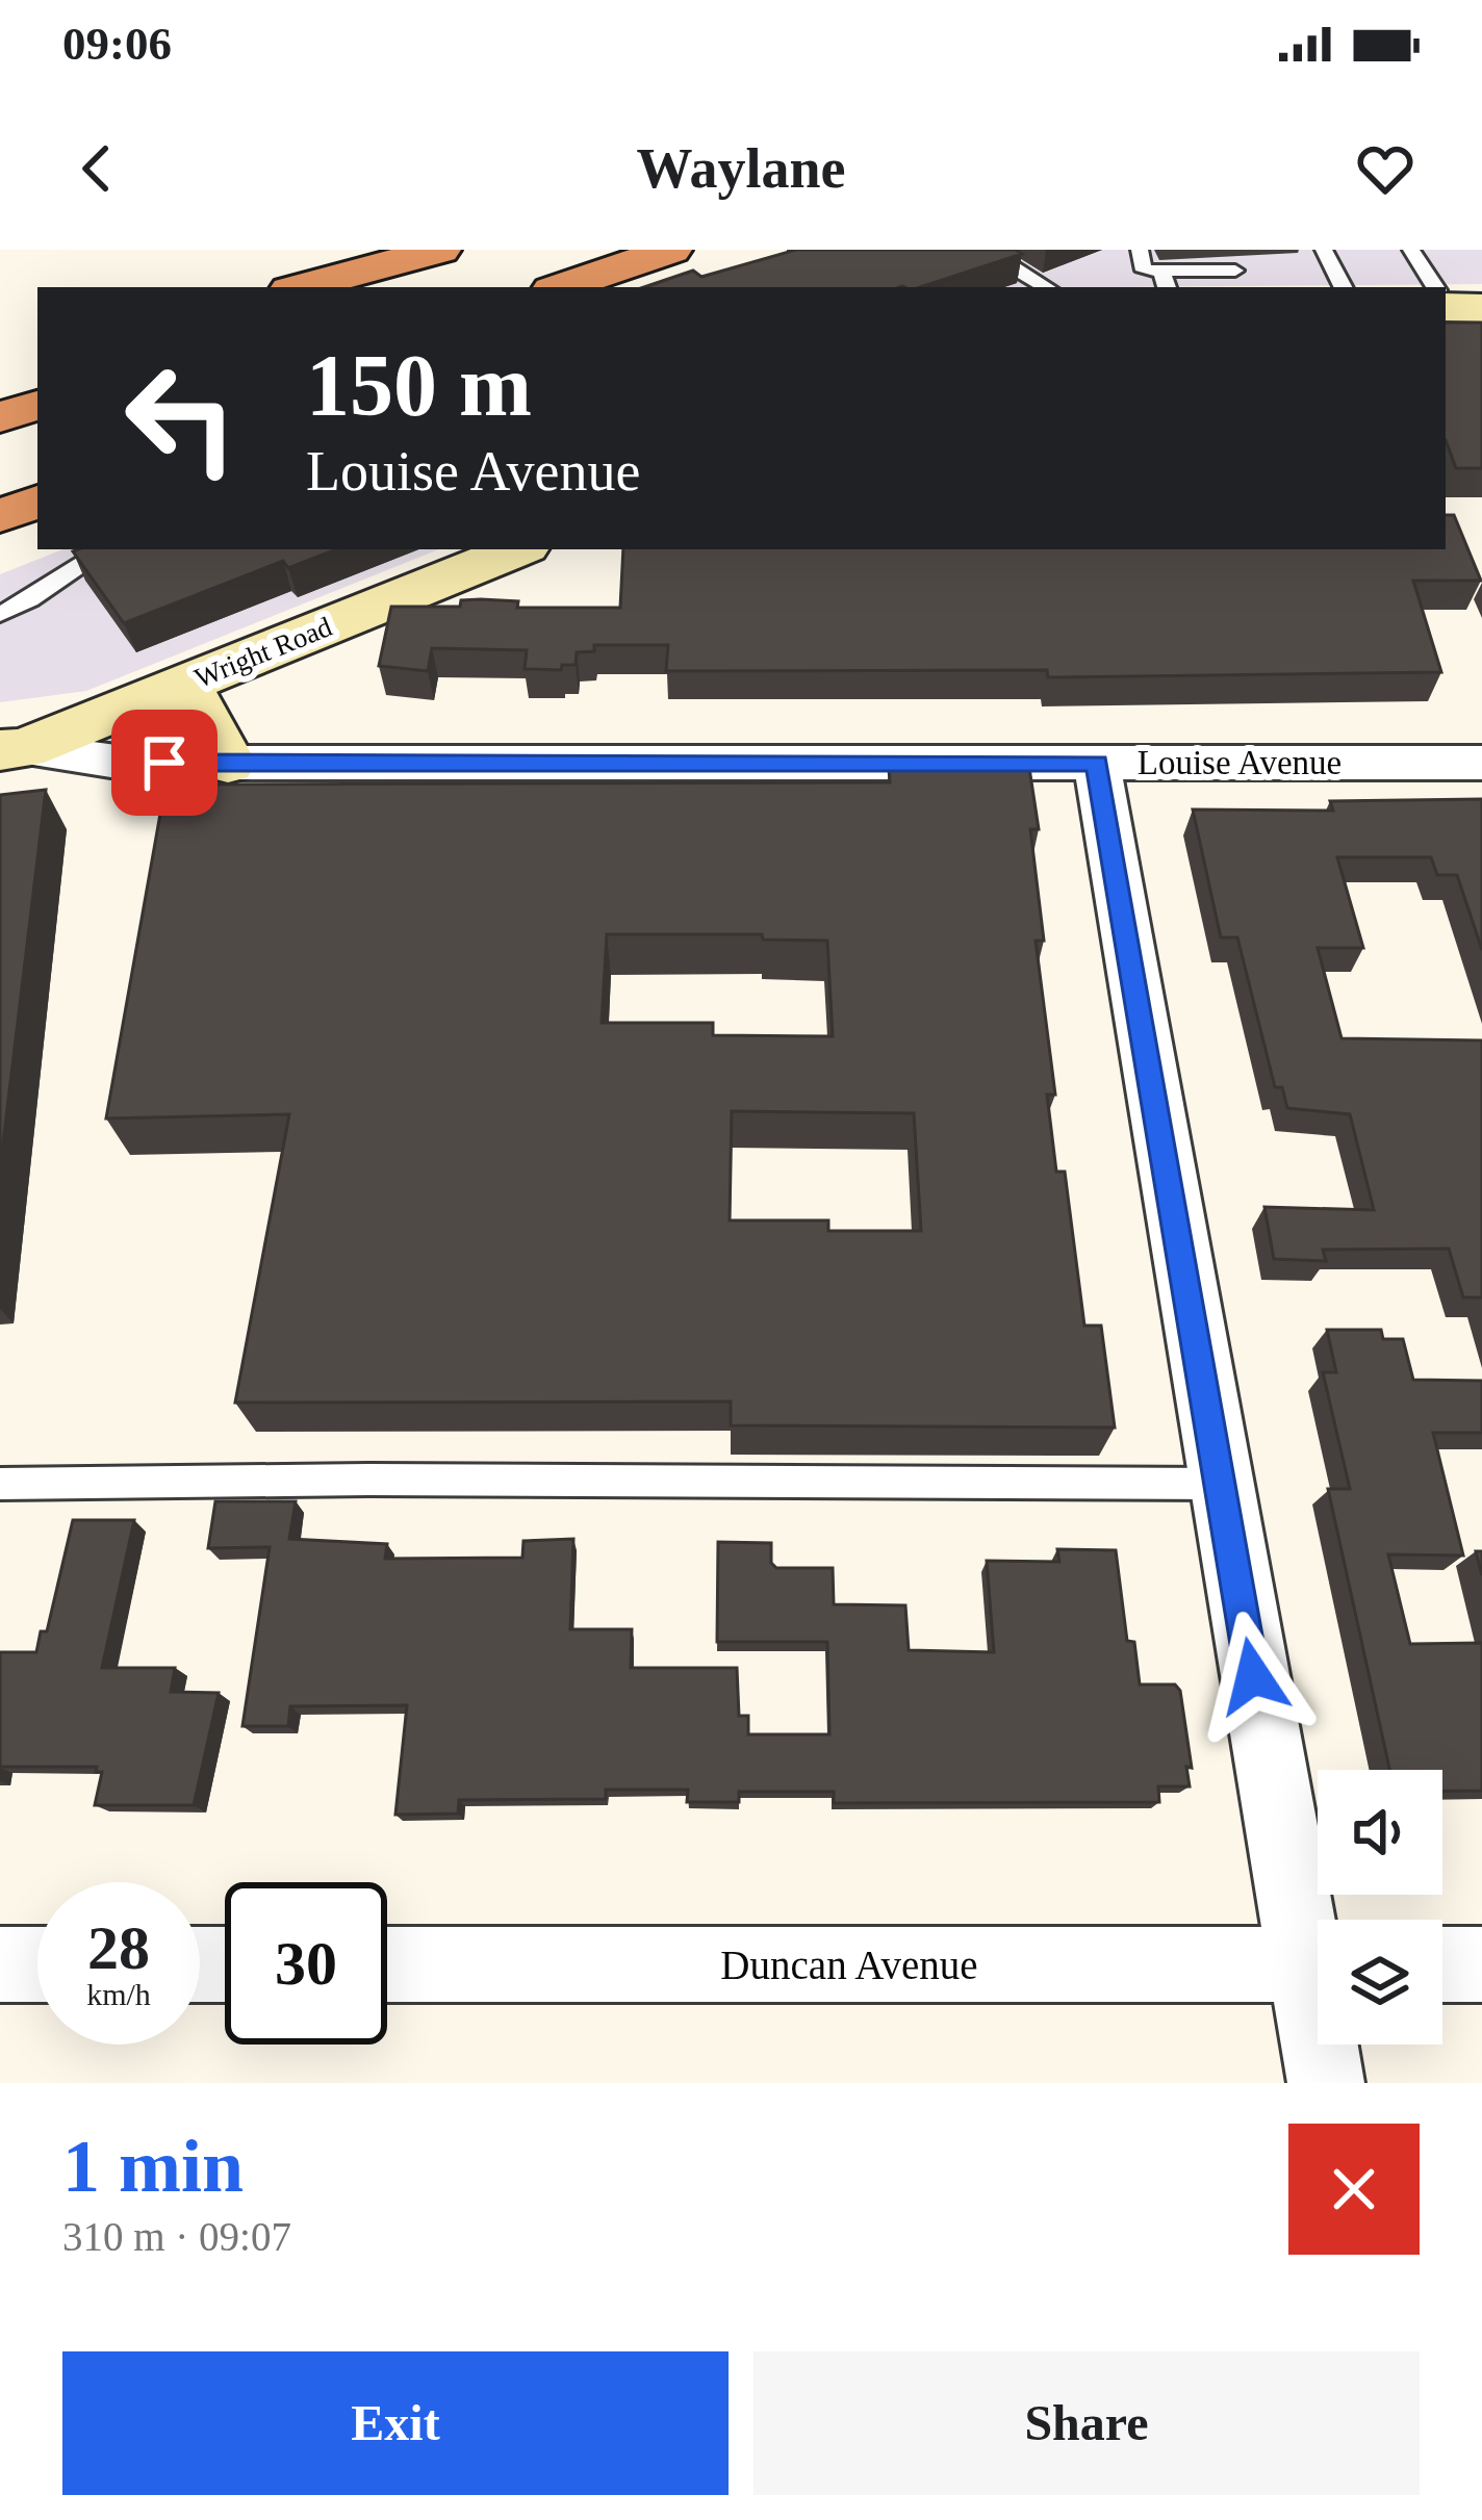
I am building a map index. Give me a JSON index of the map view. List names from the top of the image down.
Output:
{
  "streets": {
    "street": ["Wright Road", "Louise Avenue", "Duncan Avenue"]
  },
  "crossings": [
    ["Wright Road", "Louise Avenue"]
  ],
  "page": {
    "status": "09:06",
    "header": "Waylane",
    "turn": ["150 m", "Louise Avenue"],
    "speed": "28 km/h",
    "limit": "30",
    "heading": ["1 min", "310 m · 09:07"],
    "buttons": ["Exit", "Share"]
  }
}
